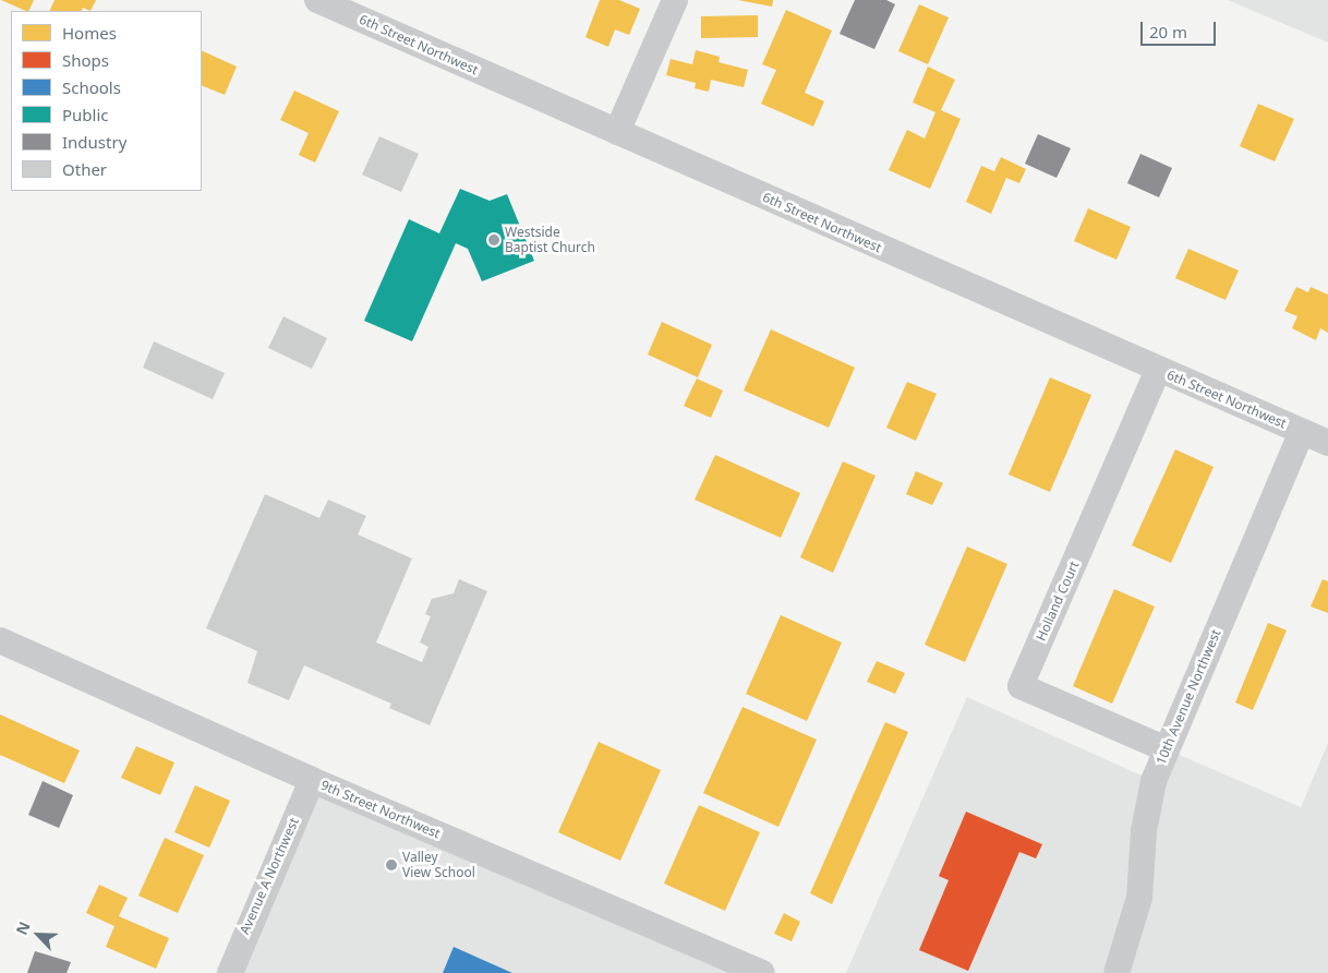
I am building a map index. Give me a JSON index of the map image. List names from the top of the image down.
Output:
{
  "streets": {
    "street": [
      "6th Street Northwest",
      "Holland Court",
      "10th Avenue Northwest",
      "9th Street Northwest",
      "Avenue A Northwest"
    ]
  },
  "crossings": [
    ["6th Street Northwest", "Holland Court"],
    ["6th Street Northwest", "10th Avenue Northwest"],
    ["Holland Court", "10th Avenue Northwest"],
    ["9th Street Northwest", "Avenue A Northwest"]
  ],
  "places": ["Westside Baptist Church", "Valley View School"],
  "legend": [
    "Homes",
    "Shops",
    "Schools",
    "Public",
    "Industry",
    "Other"
  ],
  "scale_bar": "20 m",
  "north": "top left"
}
